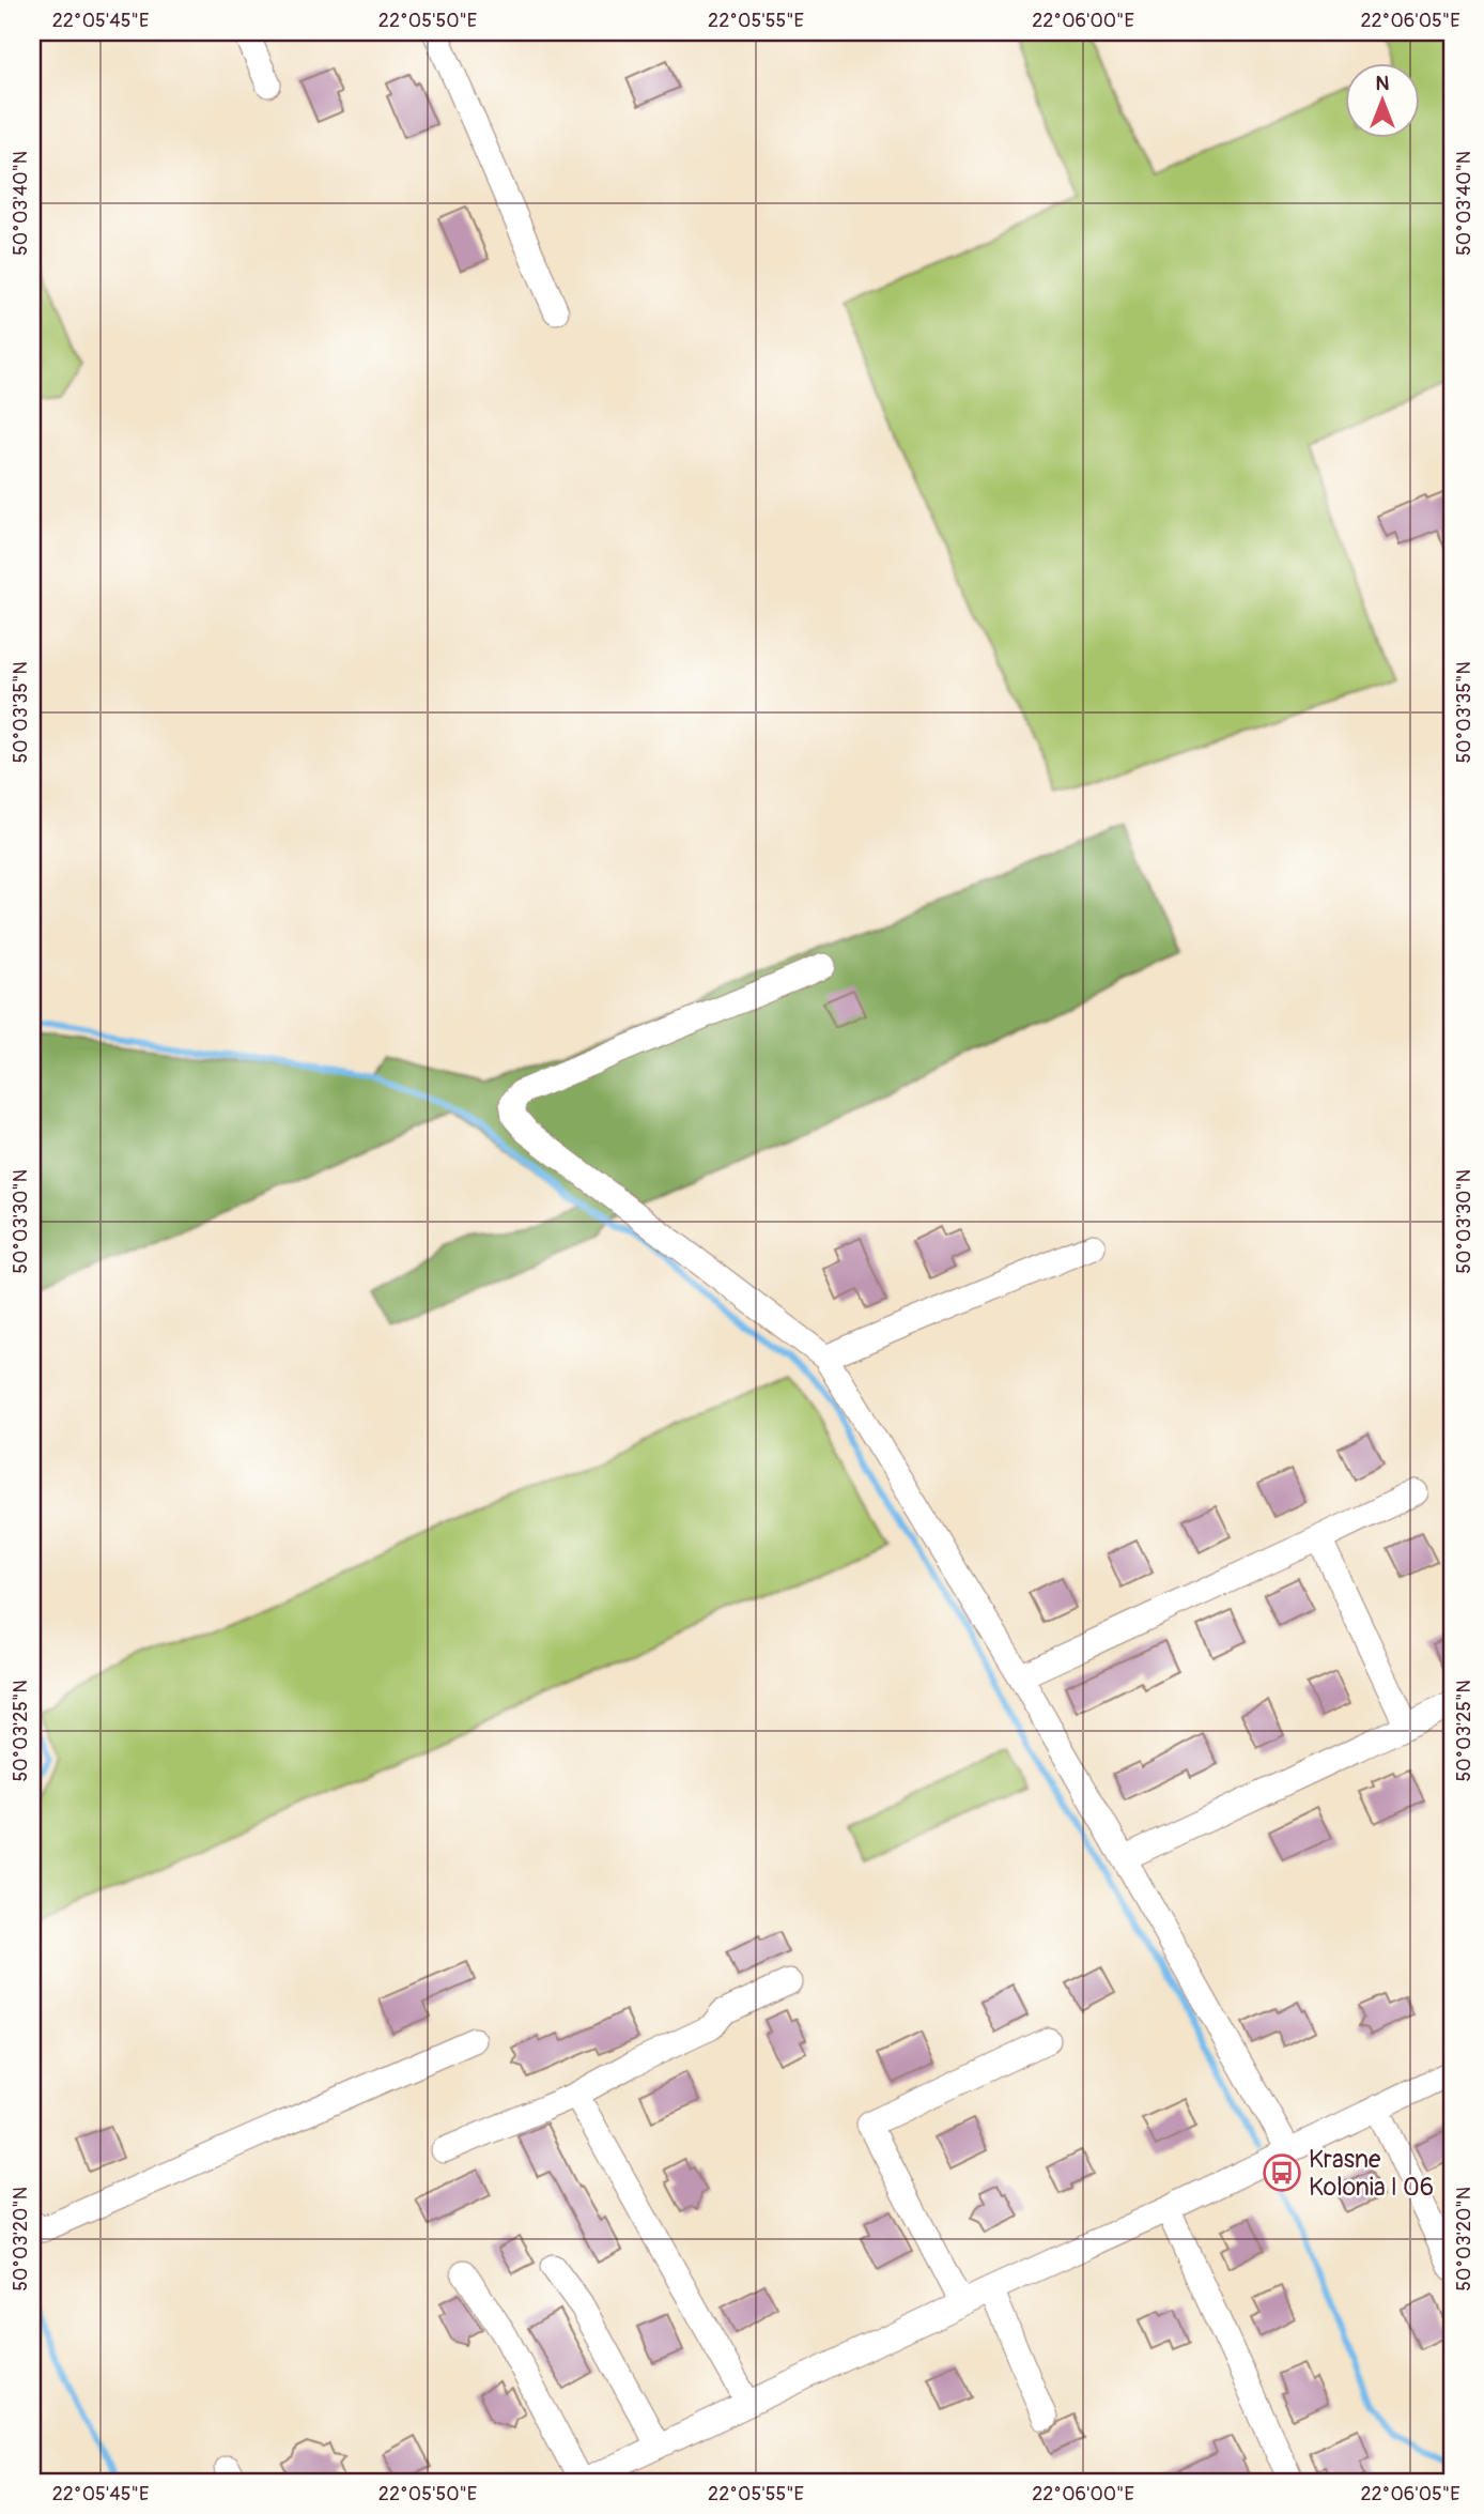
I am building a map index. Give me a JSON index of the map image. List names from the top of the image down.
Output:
{
  "places": {
    "bus stop": ["Krasne Kolonia I 06"]
  },
  "north": "top",
  "coordinates": [
    "22°05'45\"E",
    "22°05'50\"E",
    "22°05'55\"E",
    "22°06'00\"E",
    "22°06'05\"E",
    "50°03'40\"N",
    "50°03'35\"N",
    "50°03'30\"N",
    "50°03'25\"N",
    "50°03'20\"N"
  ]
}
